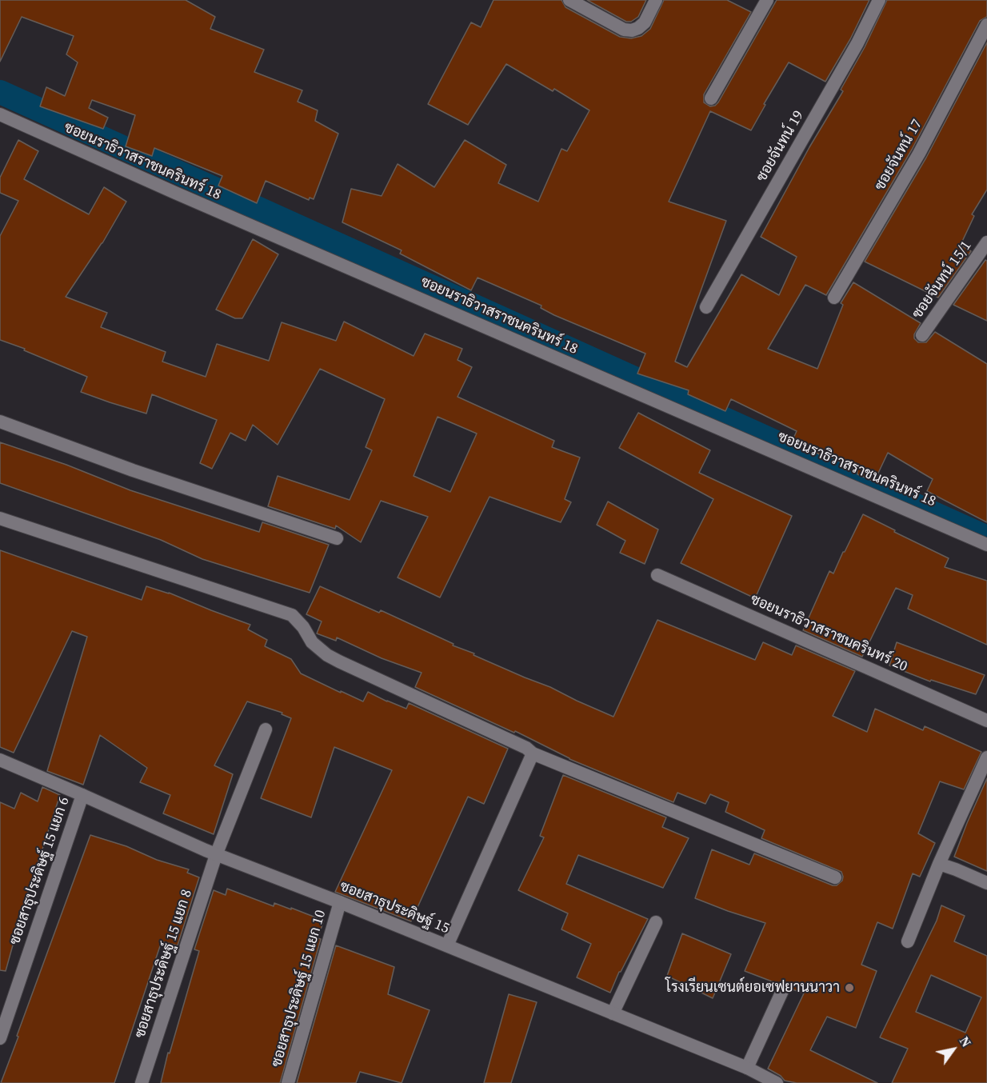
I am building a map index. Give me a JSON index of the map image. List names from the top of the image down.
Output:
{
  "streets": {
    "street": [
      "ซอยจันทน์ 19",
      "ซอยจันทน์ 17",
      "ซอยนราธิวาสราชนครินทร์ 18",
      "ซอยจันทน์ 15/1",
      "ซอยนราธิวาสราชนครินทร์ 20",
      "ซอยสาธุประดิษฐ์ 15 แยก 6",
      "ซอยสาธุประดิษฐ์ 15",
      "ซอยสาธุประดิษฐ์ 15 แยก 8",
      "ซอยสาธุประดิษฐ์ 15 แยก 10"
    ]
  },
  "crossings": [
    ["ซอยสาธุประดิษฐ์ 15 แยก 6", "ซอยสาธุประดิษฐ์ 15"],
    ["ซอยสาธุประดิษฐ์ 15", "ซอยสาธุประดิษฐ์ 15 แยก 8"],
    ["ซอยสาธุประดิษฐ์ 15", "ซอยสาธุประดิษฐ์ 15 แยก 10"]
  ],
  "places": ["โรงเรียนเซนต์ยอเซฟยานนาวา"],
  "north": "top right"
}
